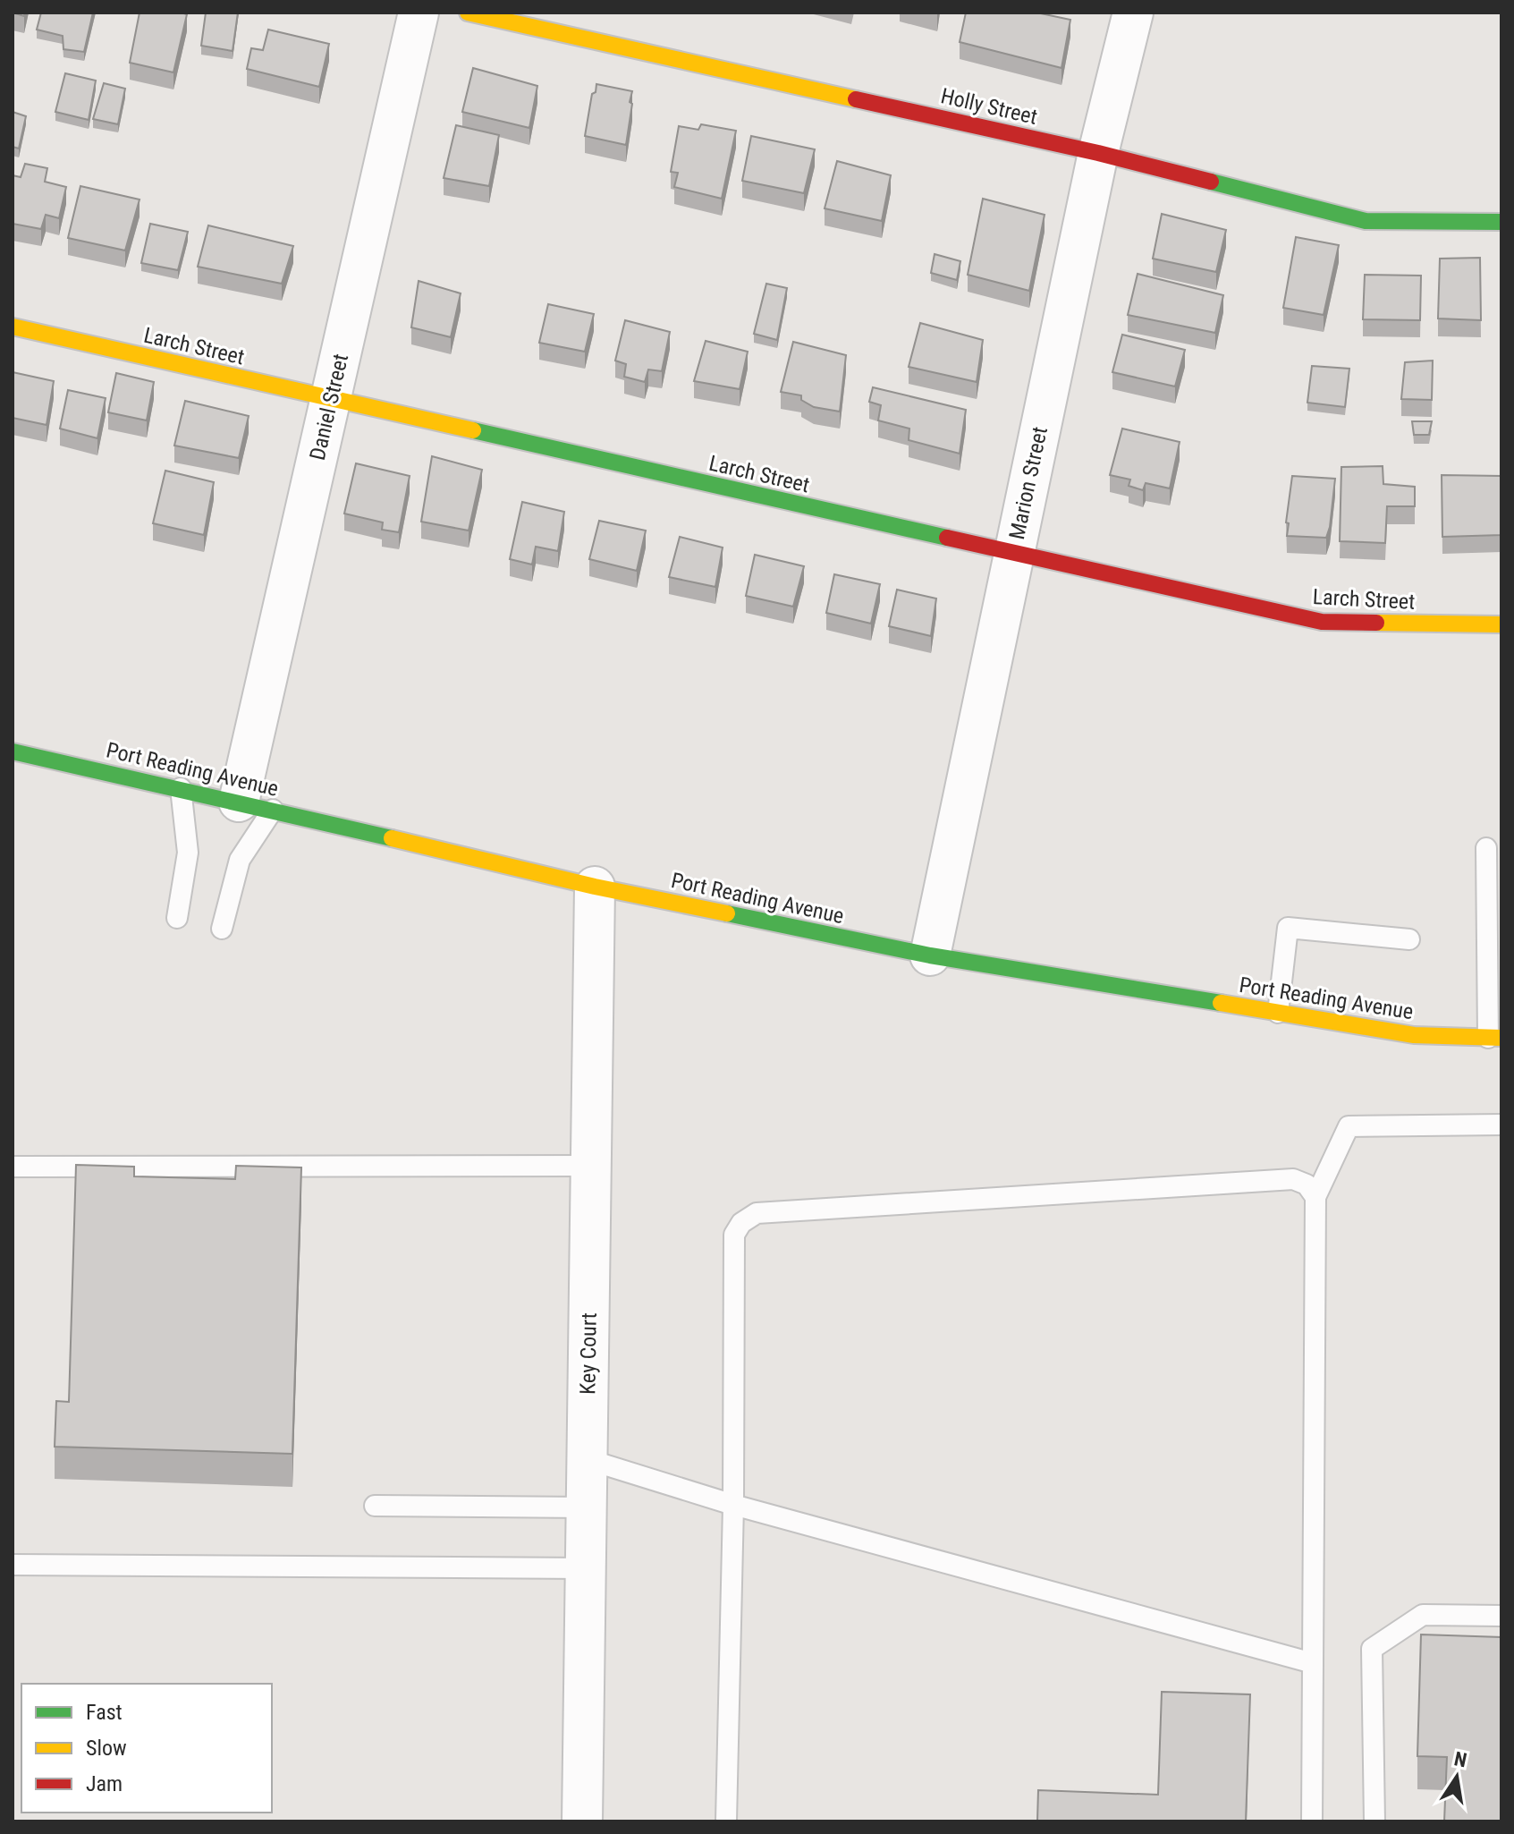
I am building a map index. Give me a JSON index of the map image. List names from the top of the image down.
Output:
{
  "streets": {
    "street": [
      "Holly Street",
      "Larch Street",
      "Daniel Street",
      "Marion Street",
      "Port Reading Avenue",
      "Key Court"
    ]
  },
  "crossings": [
    ["Holly Street", "Marion Street"],
    ["Larch Street", "Daniel Street"],
    ["Larch Street", "Marion Street"],
    ["Daniel Street", "Port Reading Avenue"],
    ["Marion Street", "Port Reading Avenue"],
    ["Port Reading Avenue", "Key Court"]
  ],
  "legend": ["Fast", "Slow", "Jam"],
  "north": "top"
}
